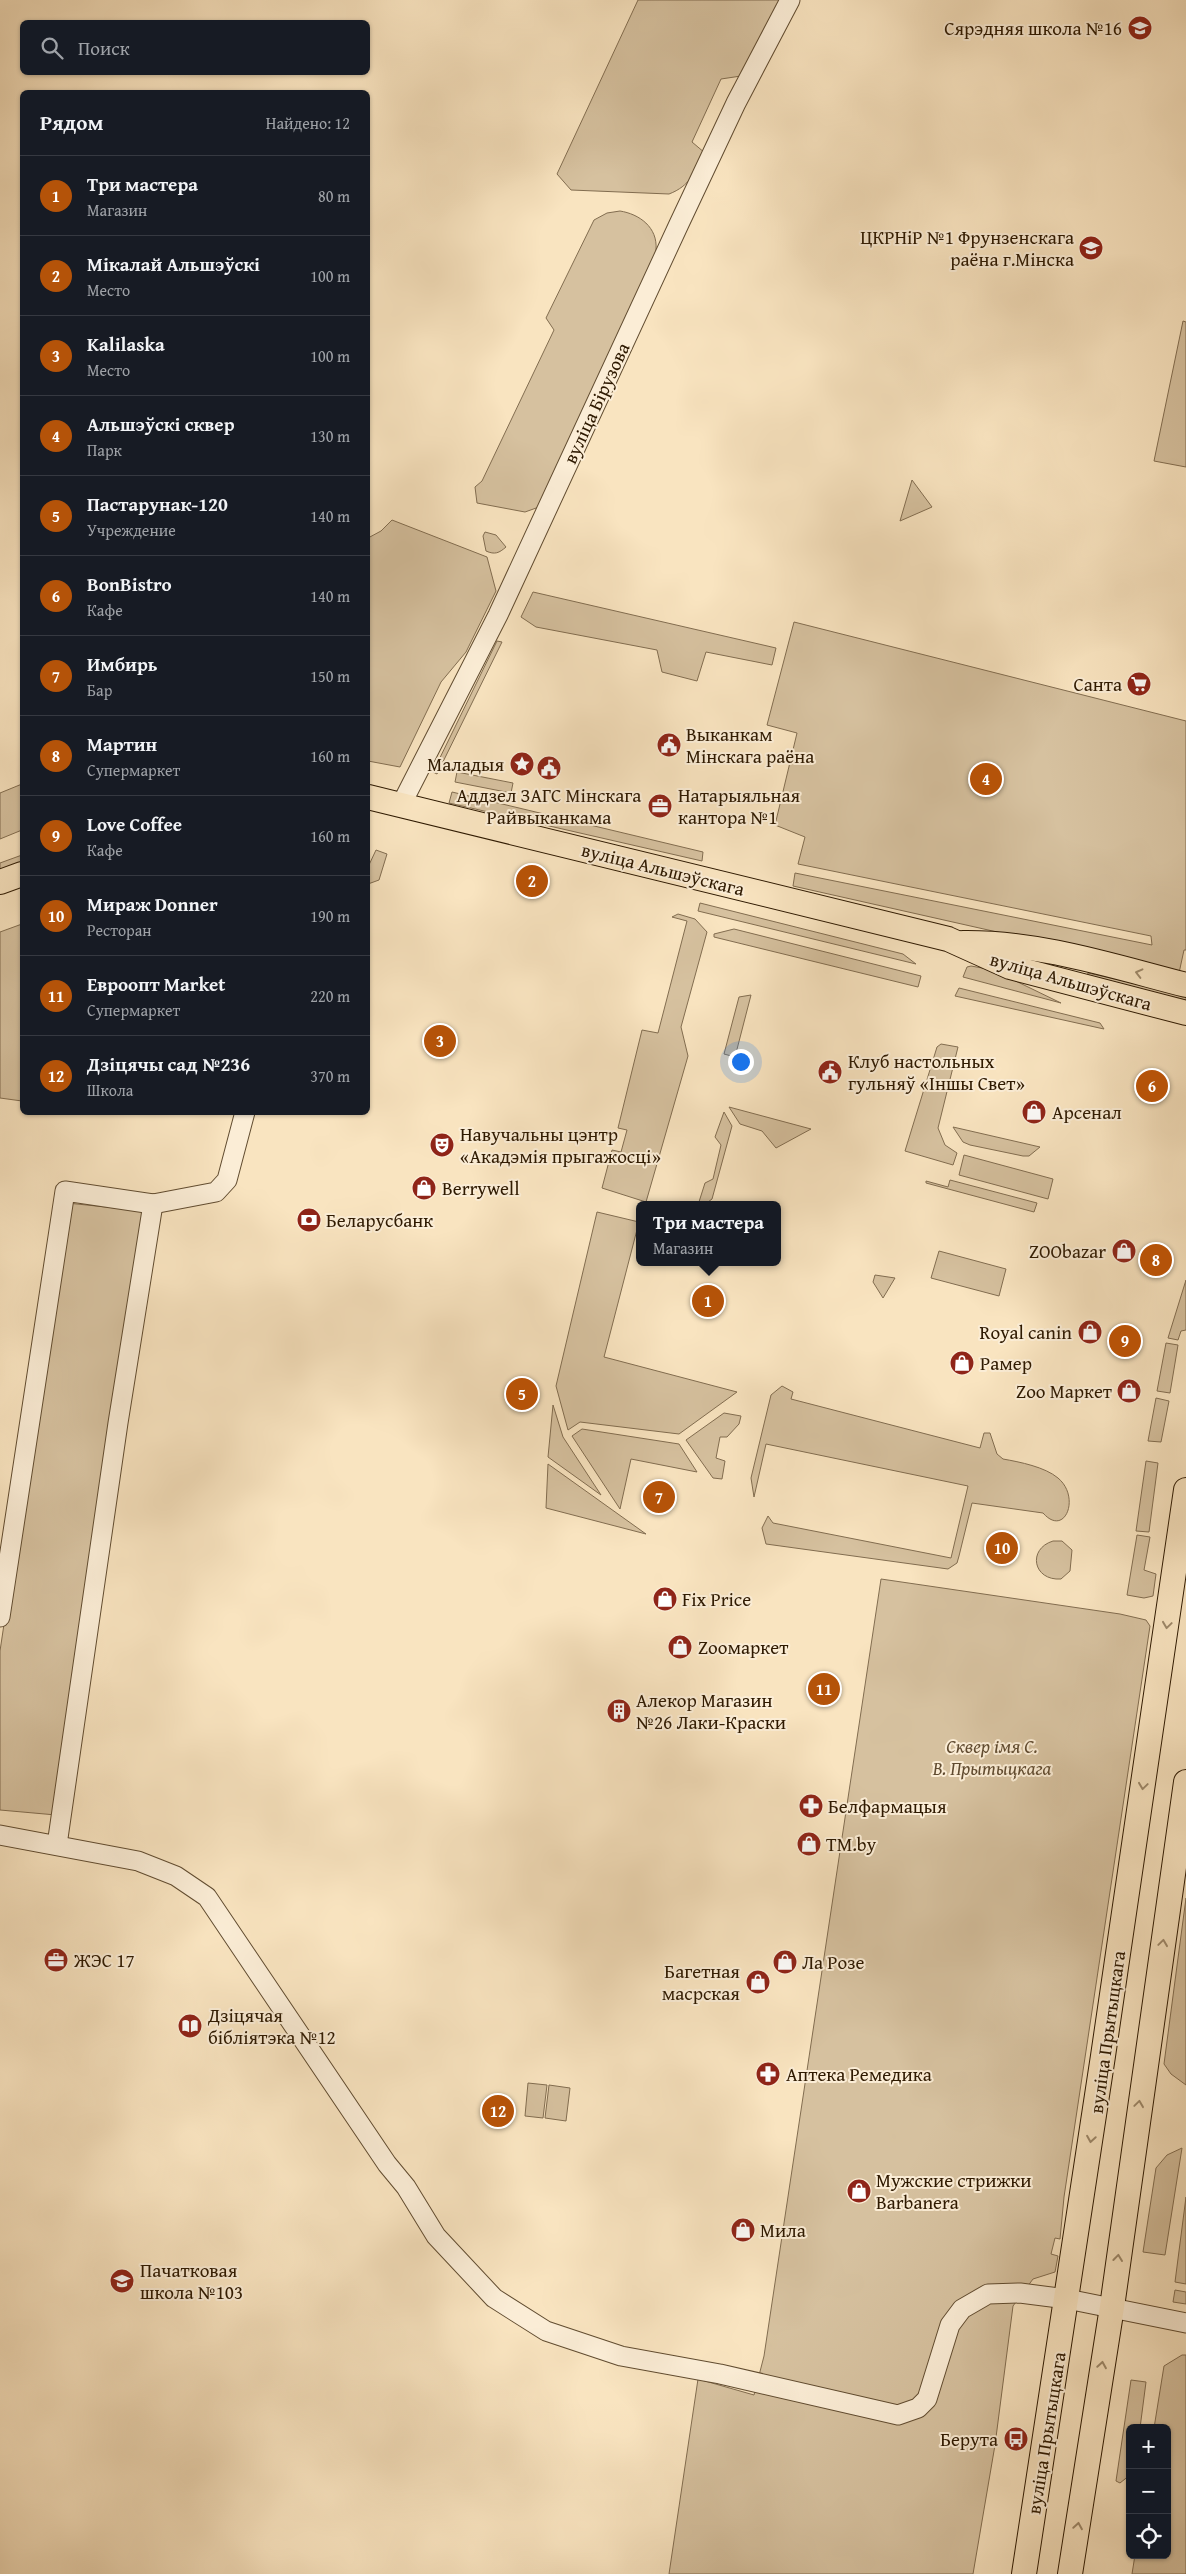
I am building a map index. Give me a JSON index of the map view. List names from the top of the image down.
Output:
{
  "streets": {
    "main road": ["вуліца Альшэўскага", "вуліца Прытыцкага"],
    "street": ["вуліца Бірузова"]
  },
  "crossings": [
    ["вуліца Бірузова", "вуліца Альшэўскага"]
  ],
  "parks": ["Сквер імя С. В. Прытыцкага"],
  "places": {
    "school or university": ["Сярэдняя школа №16", "ЦКРНіР №1 Фрунзенскага раёна г.Мінска", "Пачатковая школа №103"],
    "supermarket": ["Санта"],
    "public building": ["Выканкам Мінскага раёна", "Аддзел ЗАГС Мінскага Райвыканкама", "Клуб настольных гульняў «Іншы Свет»"],
    "place": ["Маладыя"],
    "office": ["Натарыяльная кантора №1", "ЖЭС 17"],
    "shop": [
      "Арсенал",
      "Berrywell",
      "ZOObazar",
      "Royal canin",
      "Рамер",
      "Zoo Маркет",
      "Fix Price",
      "Zooмаркет",
      "TM.by",
      "Ла Розе",
      "Багетная масрская",
      "Мужские стрижки Barbanera",
      "Мила"
    ],
    "theatre": ["Навучальны цэнтр «Акадэмія прыгажосці»"],
    "bank": ["Беларусбанк"],
    "building": ["Алекор Магазин №26 Лаки-Краски"],
    "pharmacy": ["Белфармацыя", "Аптека Ремедика"],
    "library": ["Дзіцячая бібліятэка №12"],
    "bus stop": ["Берута"]
  },
  "page": {
    "search": "Поиск",
    "heading": ["Рядом", "Найдено: 12"],
    "list": [
      {
        "mark": "1",
        "name": "Три мастера",
        "note": "Магазин",
        "value": "80 m"
      },
      {
        "mark": "2",
        "name": "Мікалай Альшэўскі",
        "note": "Место",
        "value": "100 m"
      },
      {
        "mark": "3",
        "name": "Kalilaska",
        "note": "Место",
        "value": "100 m"
      },
      {
        "mark": "4",
        "name": "Альшэўскі сквер",
        "note": "Парк",
        "value": "130 m"
      },
      {
        "mark": "5",
        "name": "Пастарунак-120",
        "note": "Учреждение",
        "value": "140 m"
      },
      {
        "mark": "6",
        "name": "BonBistro",
        "note": "Кафе",
        "value": "140 m"
      },
      {
        "mark": "7",
        "name": "Имбирь",
        "note": "Бар",
        "value": "150 m"
      },
      {
        "mark": "8",
        "name": "Мартин",
        "note": "Супермаркет",
        "value": "160 m"
      },
      {
        "mark": "9",
        "name": "Love Coffee",
        "note": "Кафе",
        "value": "160 m"
      },
      {
        "mark": "10",
        "name": "Мираж Donner",
        "note": "Ресторан",
        "value": "190 m"
      },
      {
        "mark": "11",
        "name": "Евроопт Market",
        "note": "Супермаркет",
        "value": "220 m"
      },
      {
        "mark": "12",
        "name": "Дзіцячы сад №236",
        "note": "Школа",
        "value": "370 m"
      }
    ],
    "pins": [
      "4",
      "2",
      "3",
      "6",
      "8",
      "1",
      "9",
      "5",
      "7",
      "10",
      "11",
      "12"
    ],
    "popup": ["Три мастера", "Магазин"],
    "map_buttons": ["+", "−"]
  }
}
